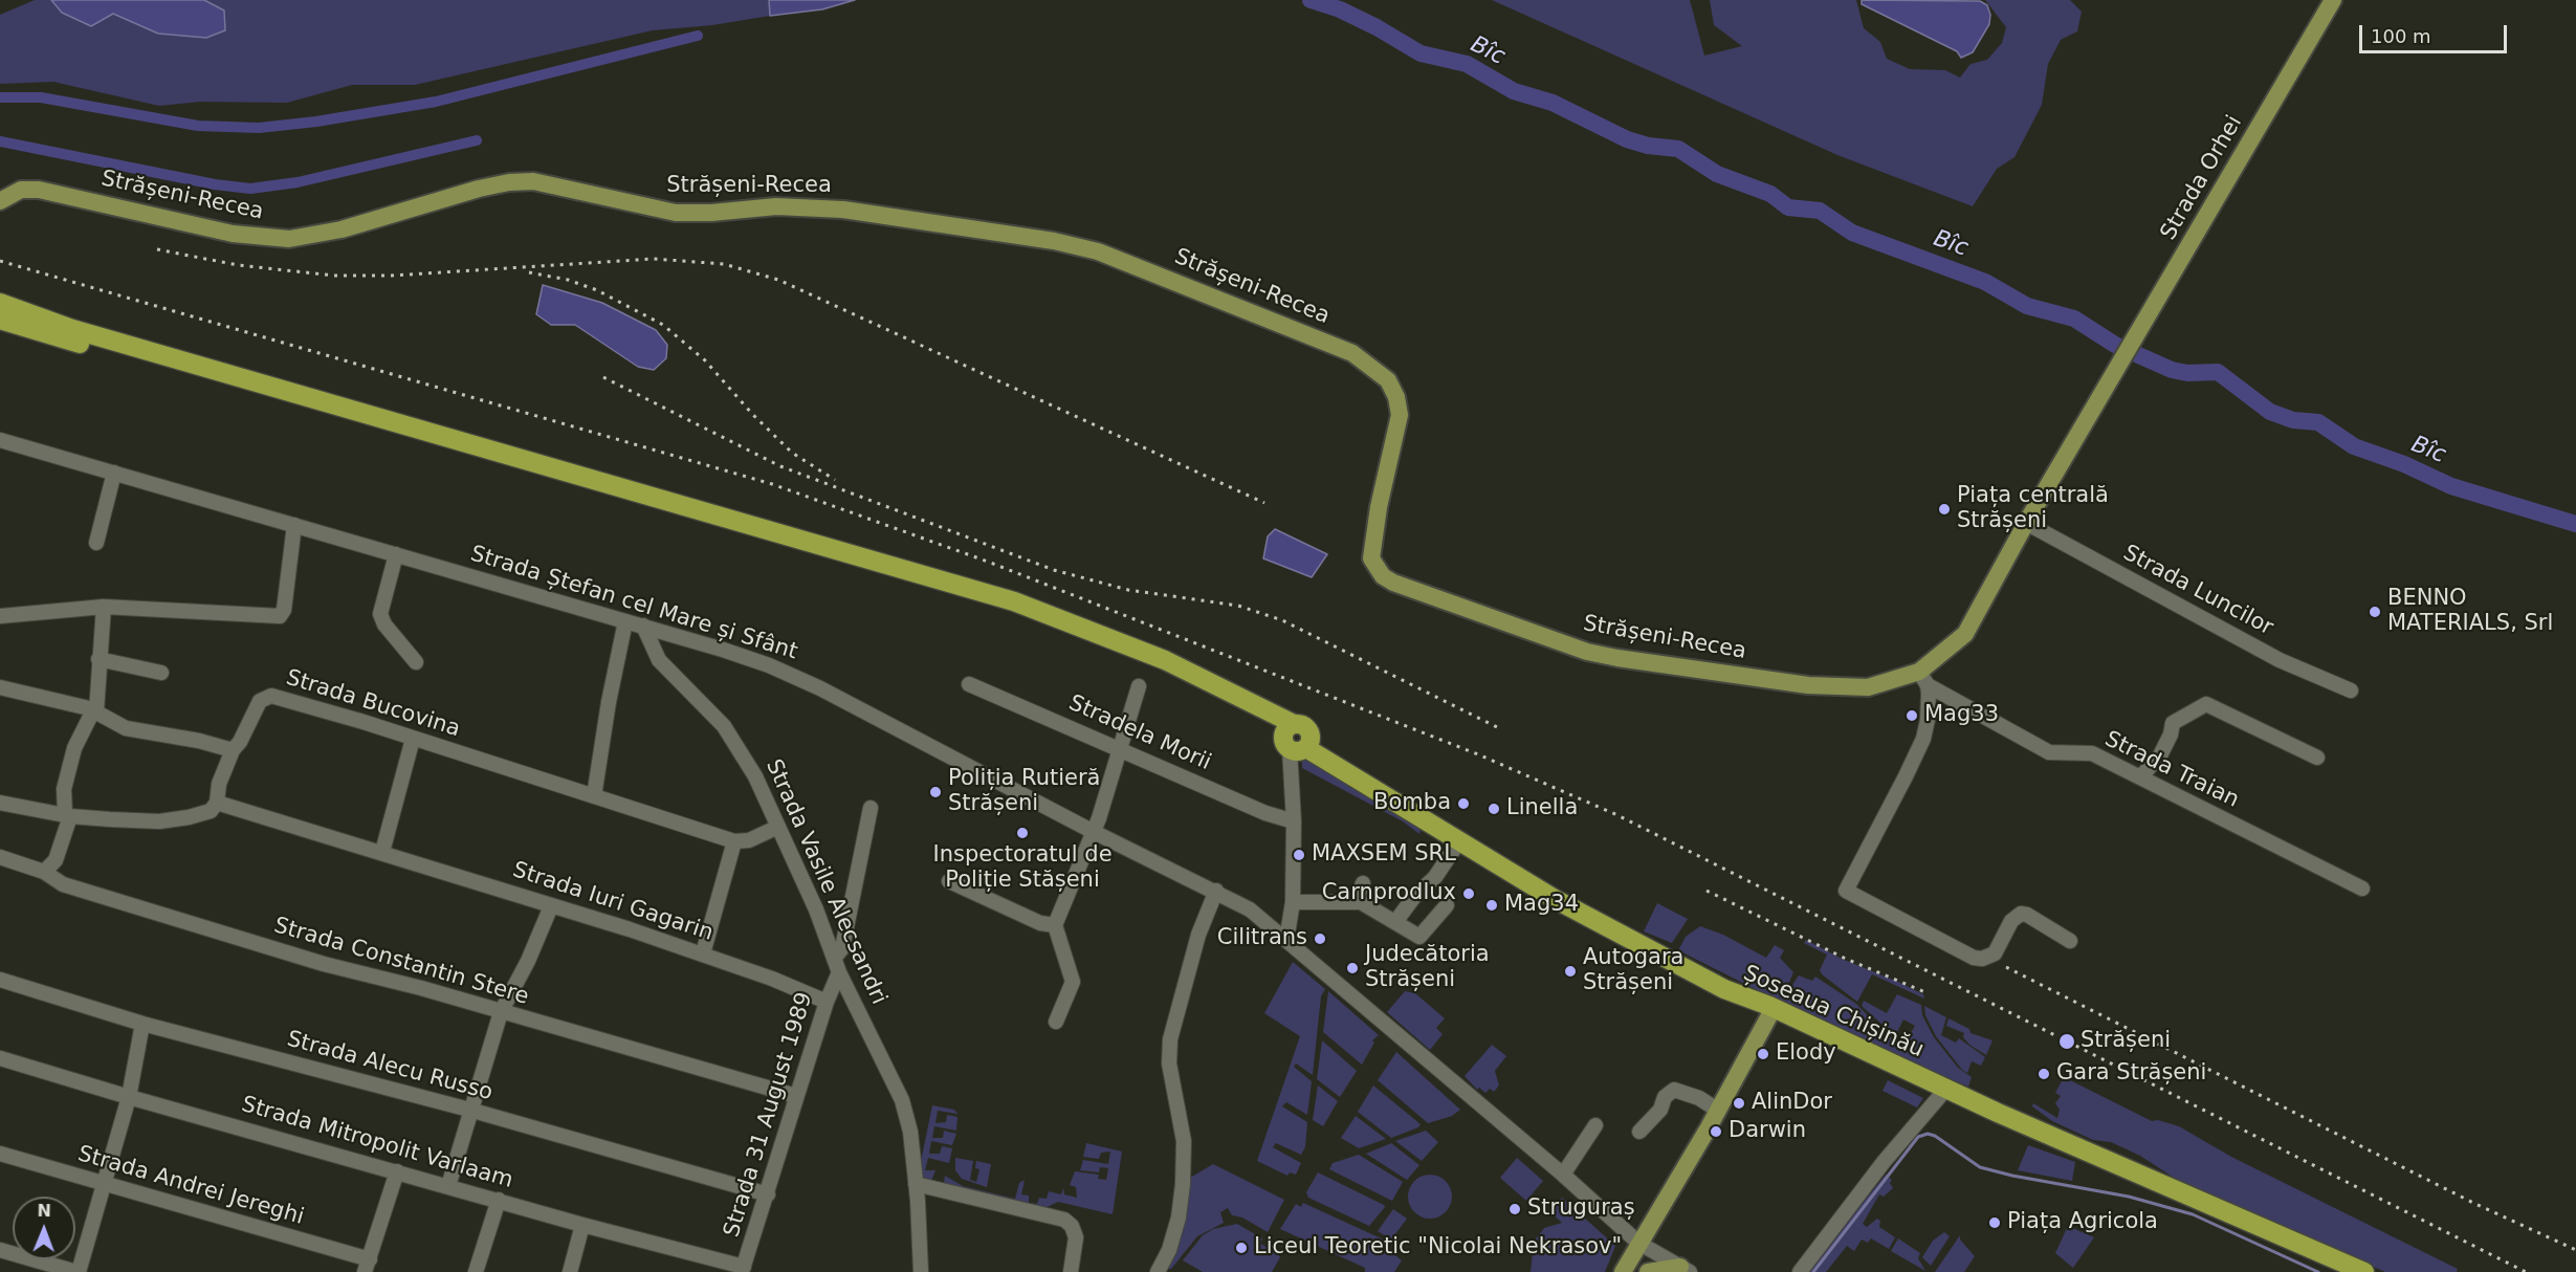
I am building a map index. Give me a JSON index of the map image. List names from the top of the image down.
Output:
{
  "streets": {
    "highway": ["Șoseaua Chișinău"],
    "main road": ["Strada Orhei", "Strășeni-Recea"],
    "street": [
      "Strada Luncilor",
      "Strada Ștefan cel Mare și Sfânt",
      "Strada Bucovina",
      "Stradela Morii",
      "Strada Traian",
      "Strada Vasile Alecsandri",
      "Strada Iuri Gagarin",
      "Strada Constantin Stere",
      "Strada Alecu Russo",
      "Strada 31 August 1989",
      "Strada Mitropolit Varlaam",
      "Strada Andrei Jereghi"
    ]
  },
  "crossings": [
    ["Strada Orhei", "Strășeni-Recea"],
    ["Strășeni-Recea", "Strada Luncilor"],
    ["Strășeni-Recea", "Strada Traian"],
    ["Strada Ștefan cel Mare și Sfânt", "Strada Vasile Alecsandri"],
    ["Strada Vasile Alecsandri", "Strada 31 August 1989"],
    ["Strada Iuri Gagarin", "Strada 31 August 1989"],
    ["Strada Constantin Stere", "Strada 31 August 1989"],
    ["Strada Alecu Russo", "Strada 31 August 1989"],
    ["Strada 31 August 1989", "Strada Mitropolit Varlaam"]
  ],
  "water": ["Bîc"],
  "places": [
    "Piața centrală Strășeni",
    "BENNO MATERIALS, Srl",
    "Mag33",
    "Poliția Rutieră Strășeni",
    "Bomba",
    "Linella",
    "Inspectoratul de Poliție Stășeni",
    "MAXSEM SRL",
    "Carnprodlux",
    "Mag34",
    "Cilitrans",
    "Judecătoria Strășeni",
    "Autogara Strășeni",
    "Strășeni",
    "Elody",
    "Gara Strășeni",
    "AlinDor",
    "Darwin",
    "Struguraș",
    "Piața Agricola",
    "Liceul Teoretic \"Nicolai Nekrasov\""
  ],
  "scale_bar": "100 m",
  "north": "top"
}
